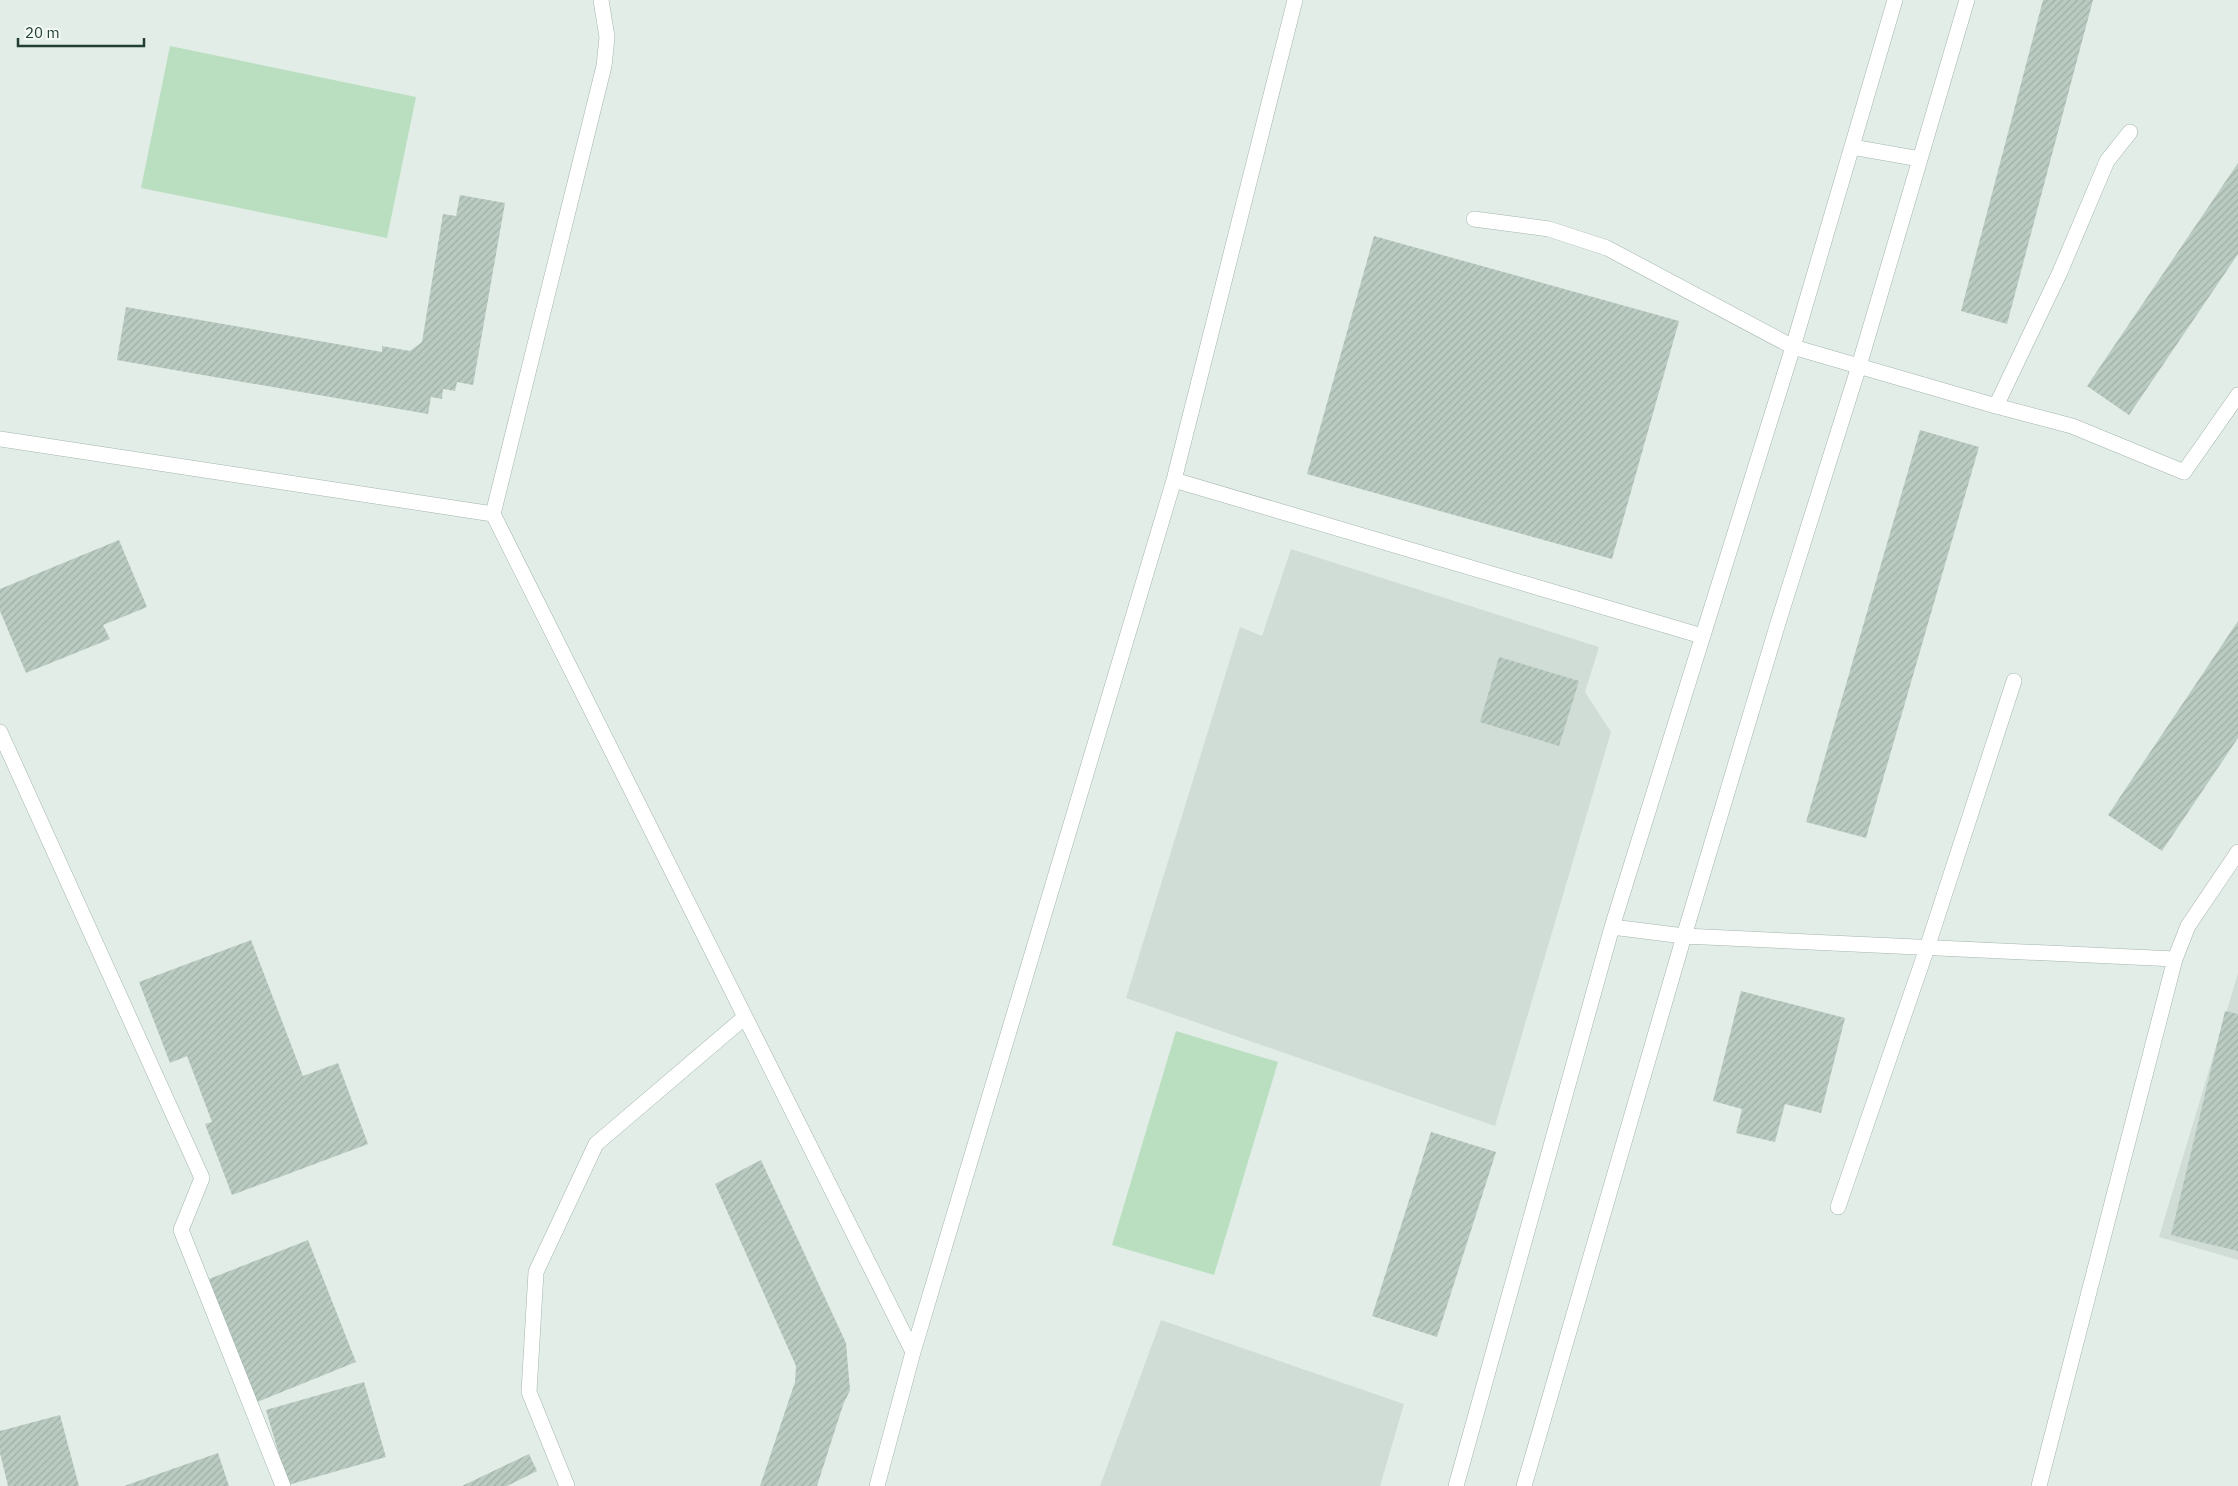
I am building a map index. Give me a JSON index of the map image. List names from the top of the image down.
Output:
{
  "scale_bar": "20 m"
}
